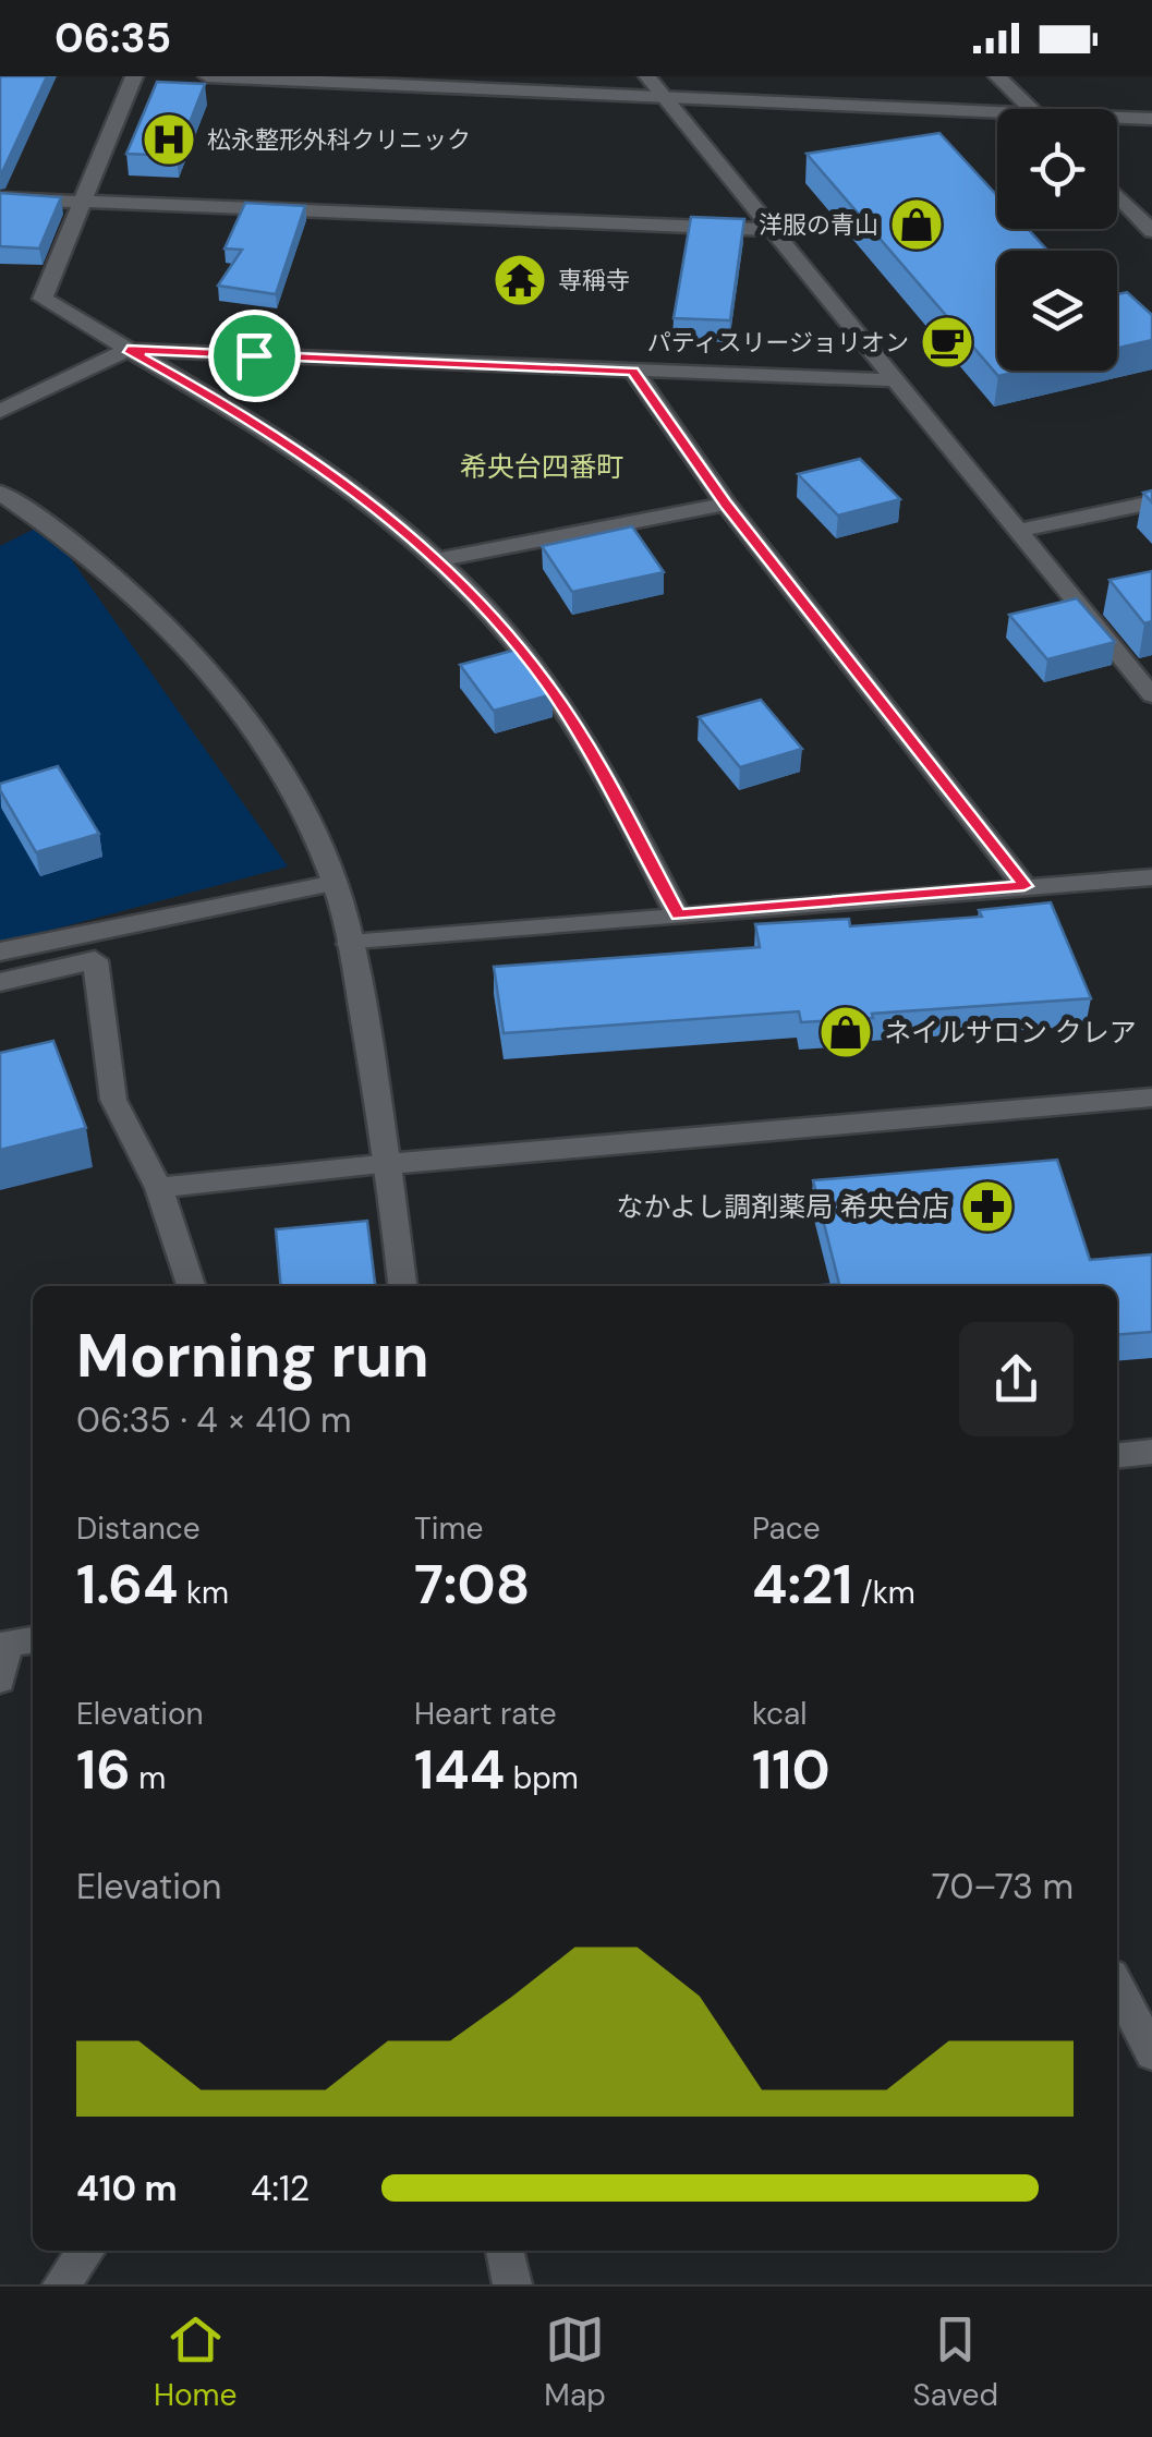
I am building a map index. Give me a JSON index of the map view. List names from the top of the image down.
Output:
{
  "districts": ["希央台四番町"],
  "places": {
    "hospital": ["松永整形外科クリニック"],
    "shop": ["洋服の青山", "ネイルサロン クレア"],
    "temple": ["専稱寺"],
    "cafe": ["パティスリージョリオン"],
    "pharmacy": ["なかよし調剤薬局 希央台店"]
  },
  "page": {
    "status": "06:35",
    "heading": ["Morning run", "06:35 · 4 × 410 m"],
    "stats": [
      ["Distance", "1.64 km"],
      ["Time", "7:08"],
      ["Pace", "4:21 /km"],
      ["Elevation", "16 m"],
      ["Heart rate", "144 bpm"],
      ["kcal", "110"]
    ],
    "chart": ["Elevation", "70–73 m"],
    "list": [
      {
        "name": "410 m",
        "note": "4:12"
      }
    ],
    "tabs": ["Home", "Map", "Saved"]
  }
}
